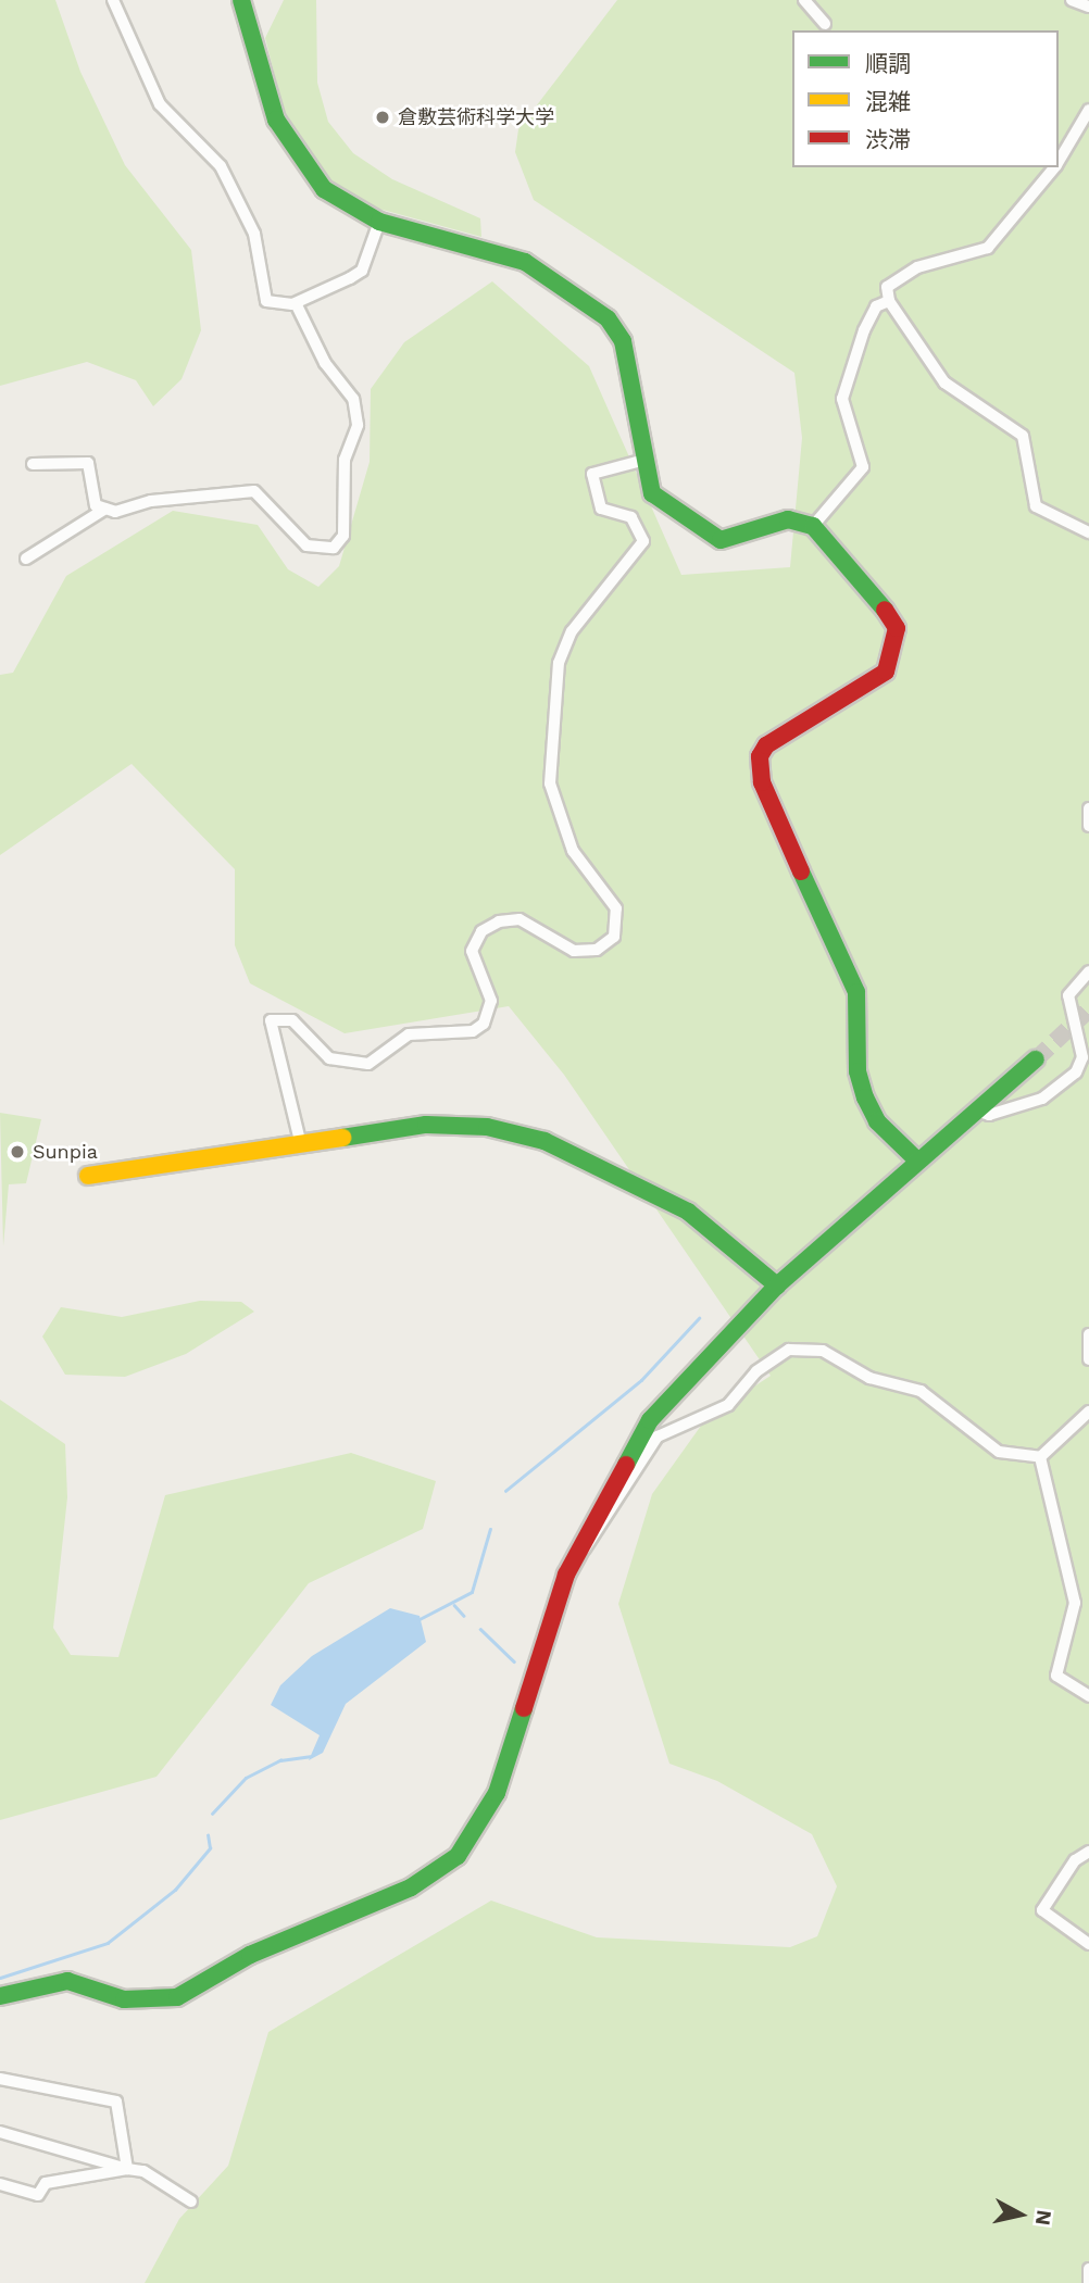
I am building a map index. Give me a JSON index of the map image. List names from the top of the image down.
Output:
{
  "places": ["倉敷芸術科学大学", "Sunpia"],
  "legend": ["順調", "混雑", "渋滞"],
  "north": "right"
}
